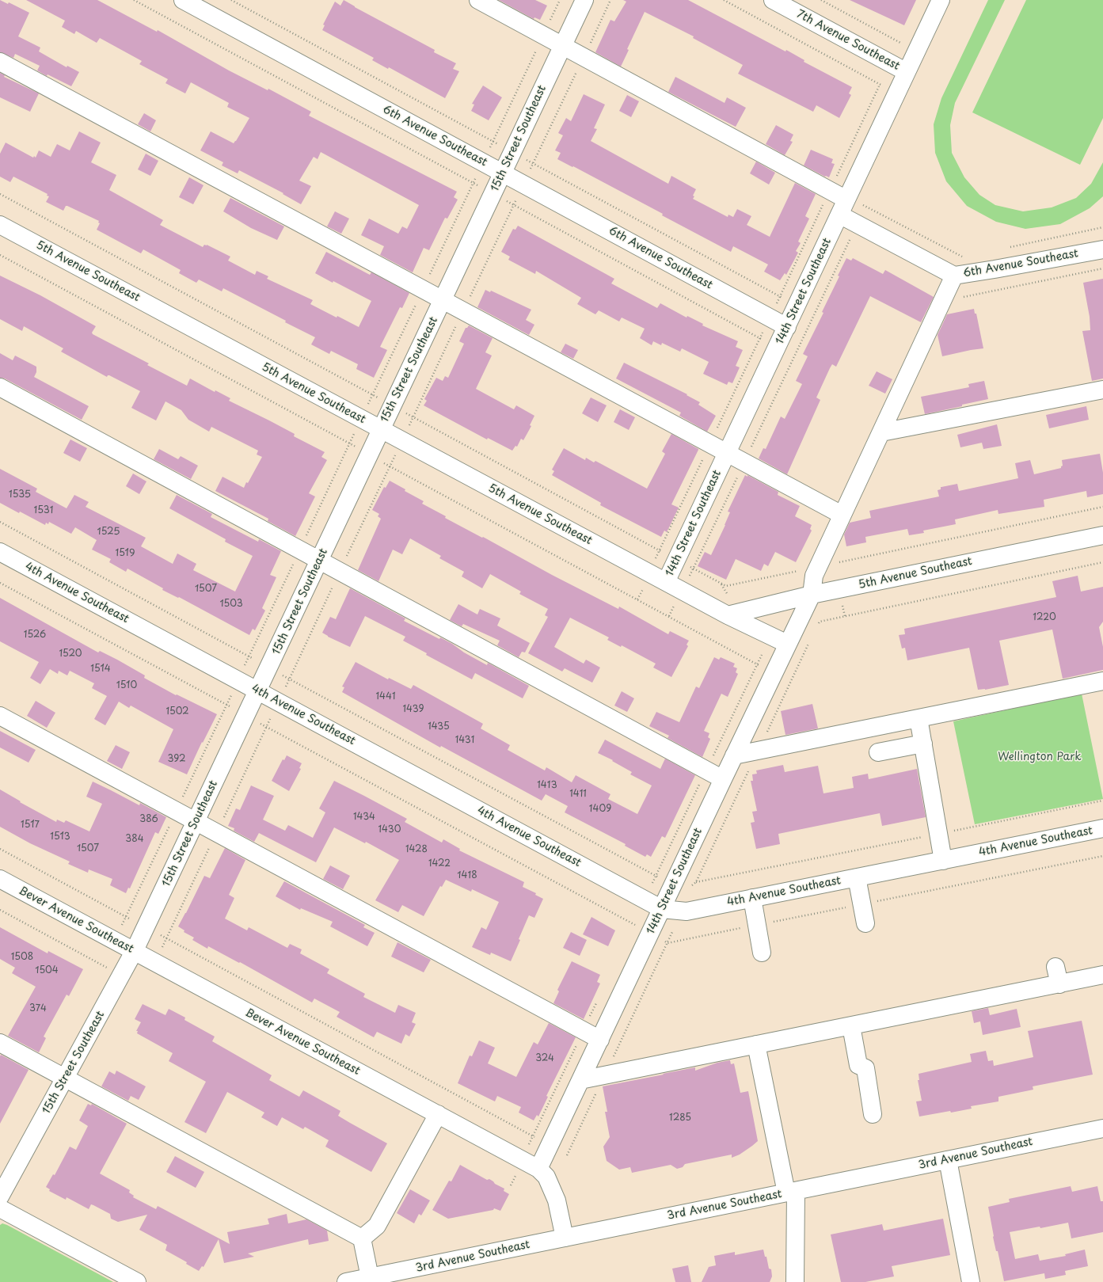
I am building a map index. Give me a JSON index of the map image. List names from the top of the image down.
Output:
{
  "streets": {
    "street": [
      "7th Avenue Southeast",
      "6th Avenue Southeast",
      "15th Street Southeast",
      "5th Avenue Southeast",
      "14th Street Southeast",
      "4th Avenue Southeast",
      "Bever Avenue Southeast",
      "3rd Avenue Southeast"
    ]
  },
  "crossings": [
    ["7th Avenue Southeast", "14th Street Southeast"],
    ["6th Avenue Southeast", "15th Street Southeast"],
    ["6th Avenue Southeast", "14th Street Southeast"],
    ["15th Street Southeast", "5th Avenue Southeast"],
    ["15th Street Southeast", "4th Avenue Southeast"],
    ["15th Street Southeast", "Bever Avenue Southeast"],
    ["5th Avenue Southeast", "14th Street Southeast"],
    ["14th Street Southeast", "4th Avenue Southeast"],
    ["14th Street Southeast", "Bever Avenue Southeast"],
    ["Bever Avenue Southeast", "3rd Avenue Southeast"]
  ],
  "parks": ["Wellington Park"],
  "house_numbers": [
    "1535",
    "1531",
    "1525",
    "1519",
    "1507",
    "1503",
    "1220",
    "1526",
    "1520",
    "1514",
    "1510",
    "1441",
    "1439",
    "1502",
    "1435",
    "1431",
    "392",
    "1413",
    "1411",
    "1409",
    "1434",
    "386",
    "1517",
    "1430",
    "1513",
    "384",
    "1507",
    "1428",
    "1422",
    "1418",
    "1508",
    "1504",
    "374",
    "324",
    "1285"
  ]
}
